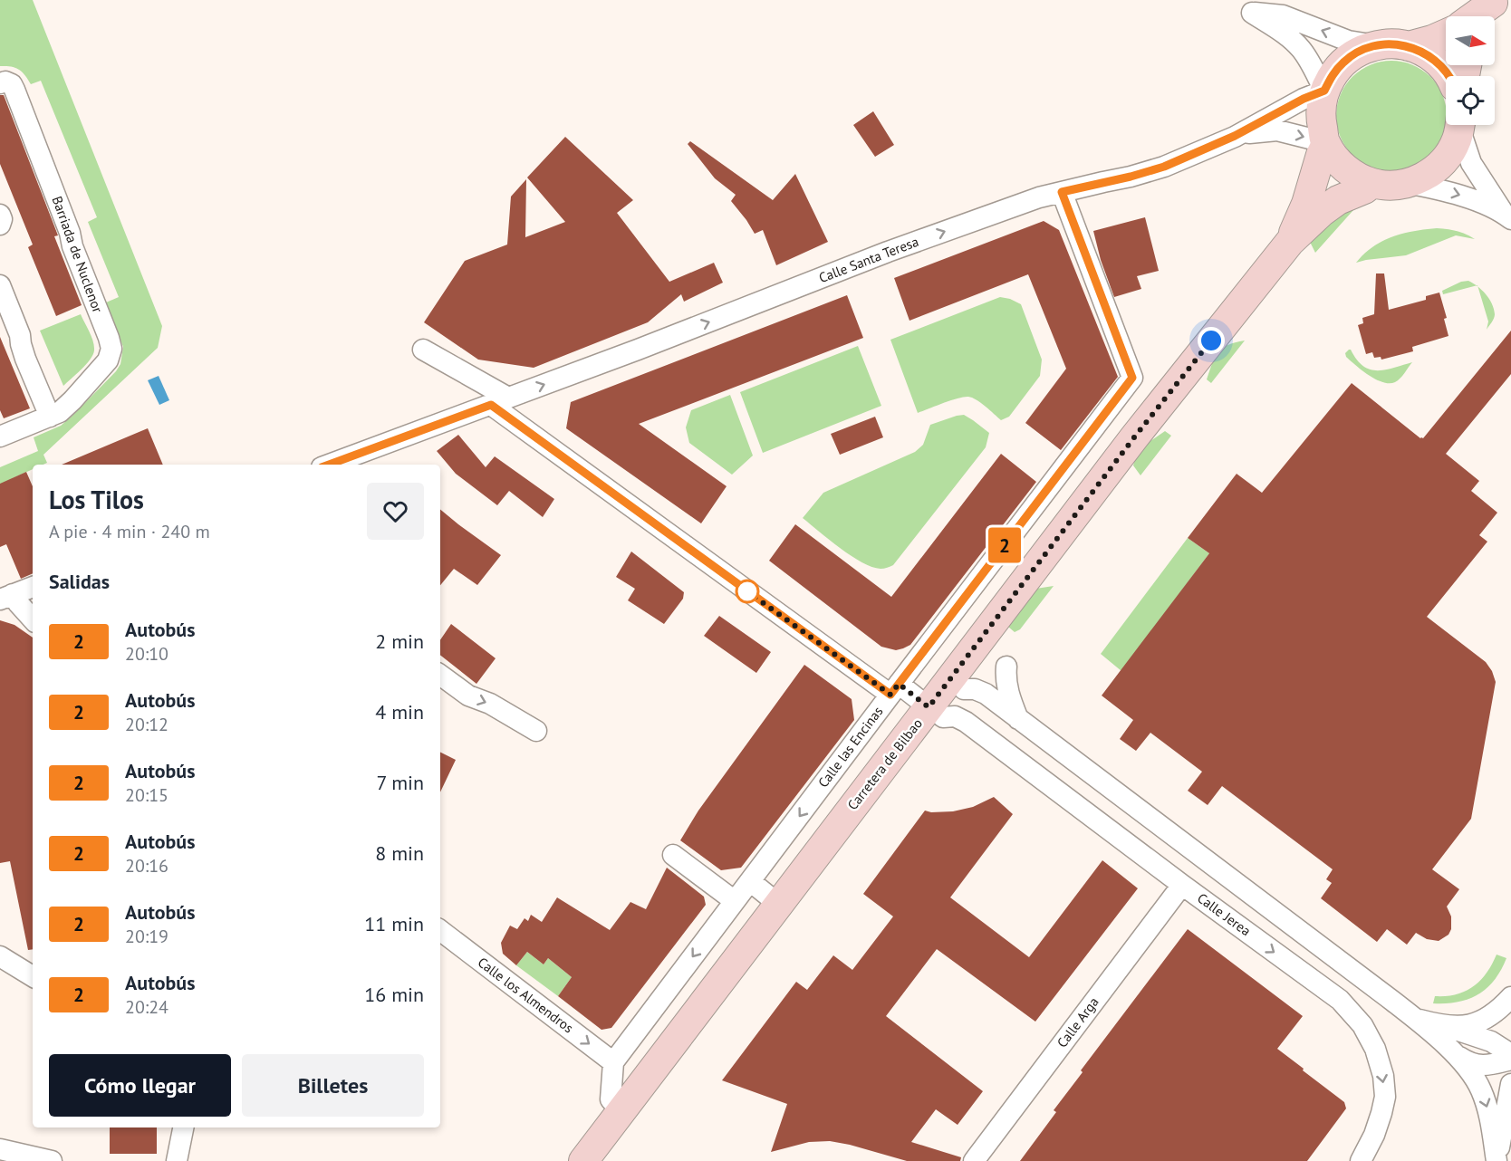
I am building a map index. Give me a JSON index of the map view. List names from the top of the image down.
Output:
{
  "streets": {
    "main road": ["Carretera de Bilbao"],
    "street": [
      "Barriada de Nuclenor",
      "Calle Santa Teresa",
      "Calle las Encinas",
      "Calle Jerea",
      "Calle los Almendros",
      "Calle Arga"
    ]
  },
  "crossings": [
    ["Calle Santa Teresa", "Calle las Encinas"],
    ["Calle las Encinas", "Calle los Almendros"],
    ["Carretera de Bilbao", "Calle Jerea"],
    ["Calle Jerea", "Calle Arga"]
  ],
  "one_way": ["Calle Santa Teresa", "Calle las Encinas", "Calle los Almendros"],
  "lines": ["bus line 2"],
  "north": "right",
  "page": {
    "on_map": "2",
    "heading": [
      ["Los Tilos", "A pie · 4 min · 240 m"],
      "Salidas"
    ],
    "list": [
      {
        "mark": "2",
        "name": "Autobús",
        "note": "20:10",
        "value": "2 min"
      },
      {
        "mark": "2",
        "name": "Autobús",
        "note": "20:12",
        "value": "4 min"
      },
      {
        "mark": "2",
        "name": "Autobús",
        "note": "20:15",
        "value": "7 min"
      },
      {
        "mark": "2",
        "name": "Autobús",
        "note": "20:16",
        "value": "8 min"
      },
      {
        "mark": "2",
        "name": "Autobús",
        "note": "20:19",
        "value": "11 min"
      },
      {
        "mark": "2",
        "name": "Autobús",
        "note": "20:24",
        "value": "16 min"
      }
    ],
    "buttons": ["Cómo llegar", "Billetes"]
  }
}
